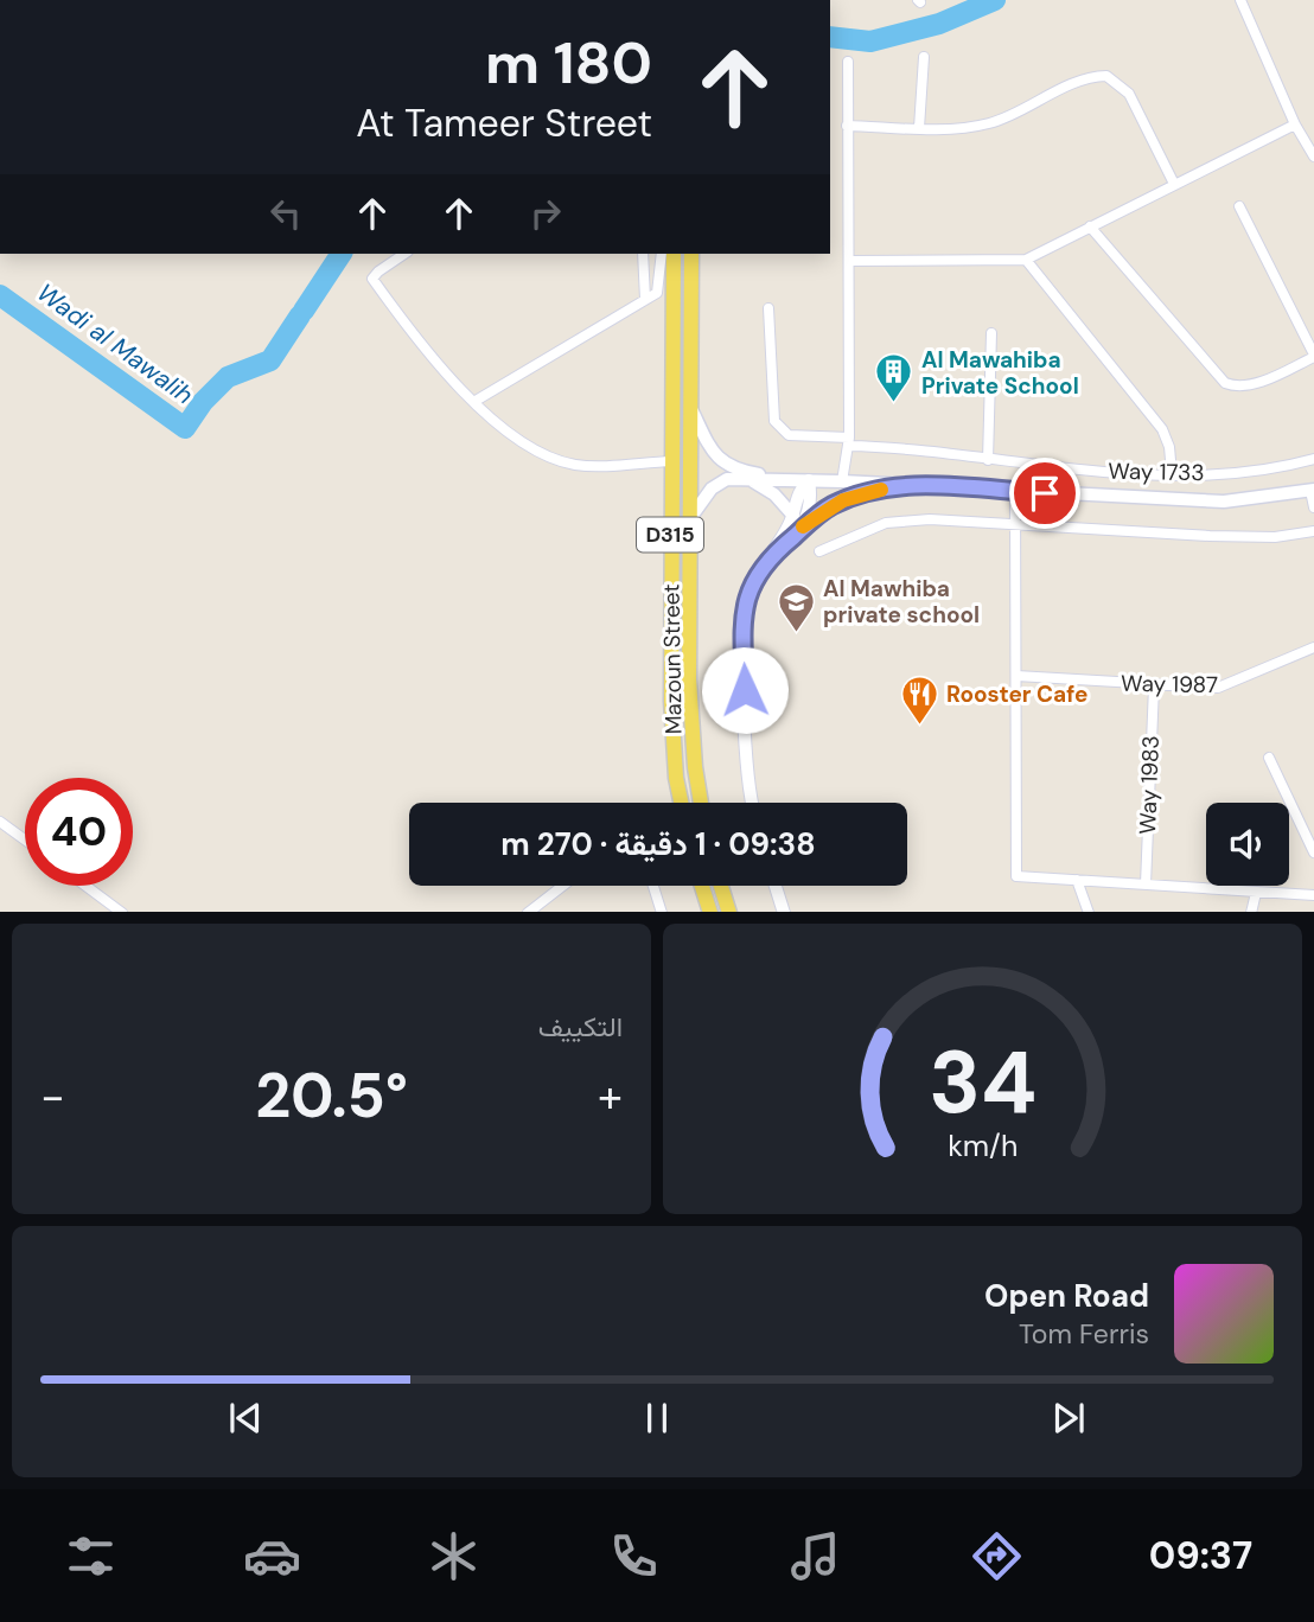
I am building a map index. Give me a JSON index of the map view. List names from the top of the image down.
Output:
{
  "streets": {
    "main road": ["D315", "Mazoun Street"],
    "street": ["Way 1733", "Way 1987", "Way 1983"]
  },
  "crossings": [
    ["Way 1987", "Way 1983"]
  ],
  "water": ["Wadi al Mawalih"],
  "places": {
    "building": ["Al Mawahiba Private School"],
    "school or university": ["Al Mawhiba private school"],
    "restaurant": ["Rooster Cafe"]
  },
  "page": {
    "turn": ["180 m", "At Tameer Street"],
    "limit": "40",
    "trip": "09:38 · 1 دقيقة · 270 m",
    "tile": "التكييف",
    "heat": ["−", "20.5°", "+"],
    "song": ["Open Road", "Tom Ferris"],
    "tabs": "09:37",
    "gauge": ["34", "km/h"]
  }
}
